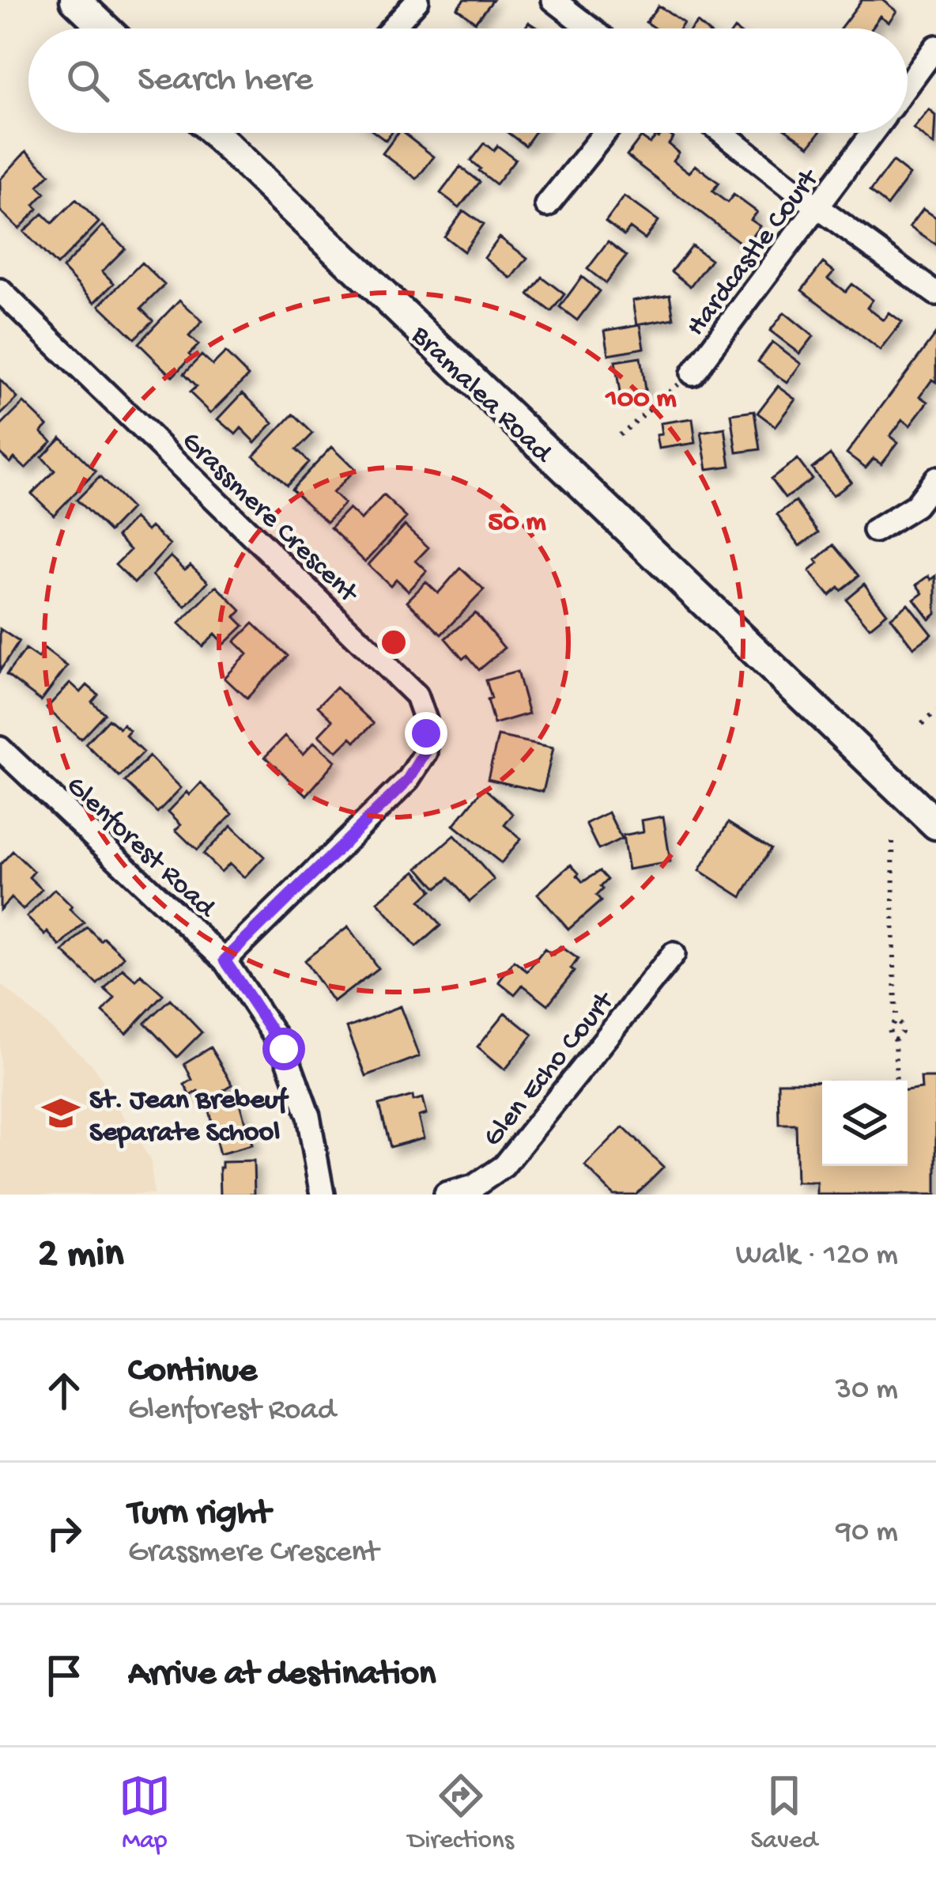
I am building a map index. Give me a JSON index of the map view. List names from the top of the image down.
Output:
{
  "streets": {
    "main road": ["Bramalea Road"],
    "street": [
      "Hardcastle Court",
      "Grassmere Crescent",
      "Glenforest Road",
      "Glen Echo Court"
    ]
  },
  "crossings": [
    ["Grassmere Crescent", "Glenforest Road"]
  ],
  "places": {
    "school or university": ["St. Jean Brebeuf Separate School"]
  },
  "page": {
    "search": "Search here",
    "heading": ["2 min", "Walk · 120 m"],
    "list": [
      ["Continue", "Glenforest Road", "30 m"],
      ["Turn right", "Grassmere Crescent", "90 m"],
      "Arrive at destination"
    ],
    "nav": ["Map", "Directions", "Saved"]
  },
  "rings": ["100 m", "50 m"]
}
